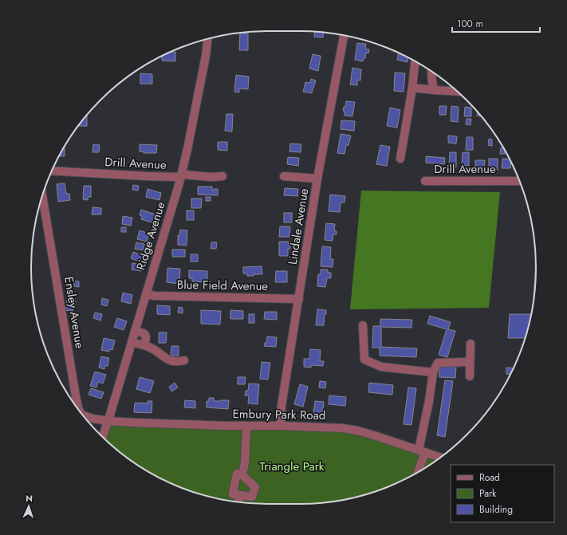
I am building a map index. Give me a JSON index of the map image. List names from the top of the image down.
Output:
{
  "streets": {
    "street": [
      "Drill Avenue",
      "Lindale Avenue",
      "Ridge Avenue",
      "Blue Field Avenue",
      "Ensley Avenue",
      "Embury Park Road"
    ]
  },
  "crossings": [
    ["Drill Avenue", "Ridge Avenue"],
    ["Lindale Avenue", "Blue Field Avenue"],
    ["Lindale Avenue", "Embury Park Road"],
    ["Ridge Avenue", "Blue Field Avenue"],
    ["Ridge Avenue", "Ensley Avenue"],
    ["Ridge Avenue", "Embury Park Road"],
    ["Ensley Avenue", "Embury Park Road"]
  ],
  "parks": ["Triangle Park"],
  "legend": ["Road", "Park", "Building"],
  "scale_bar": "100 m",
  "north": "top"
}
